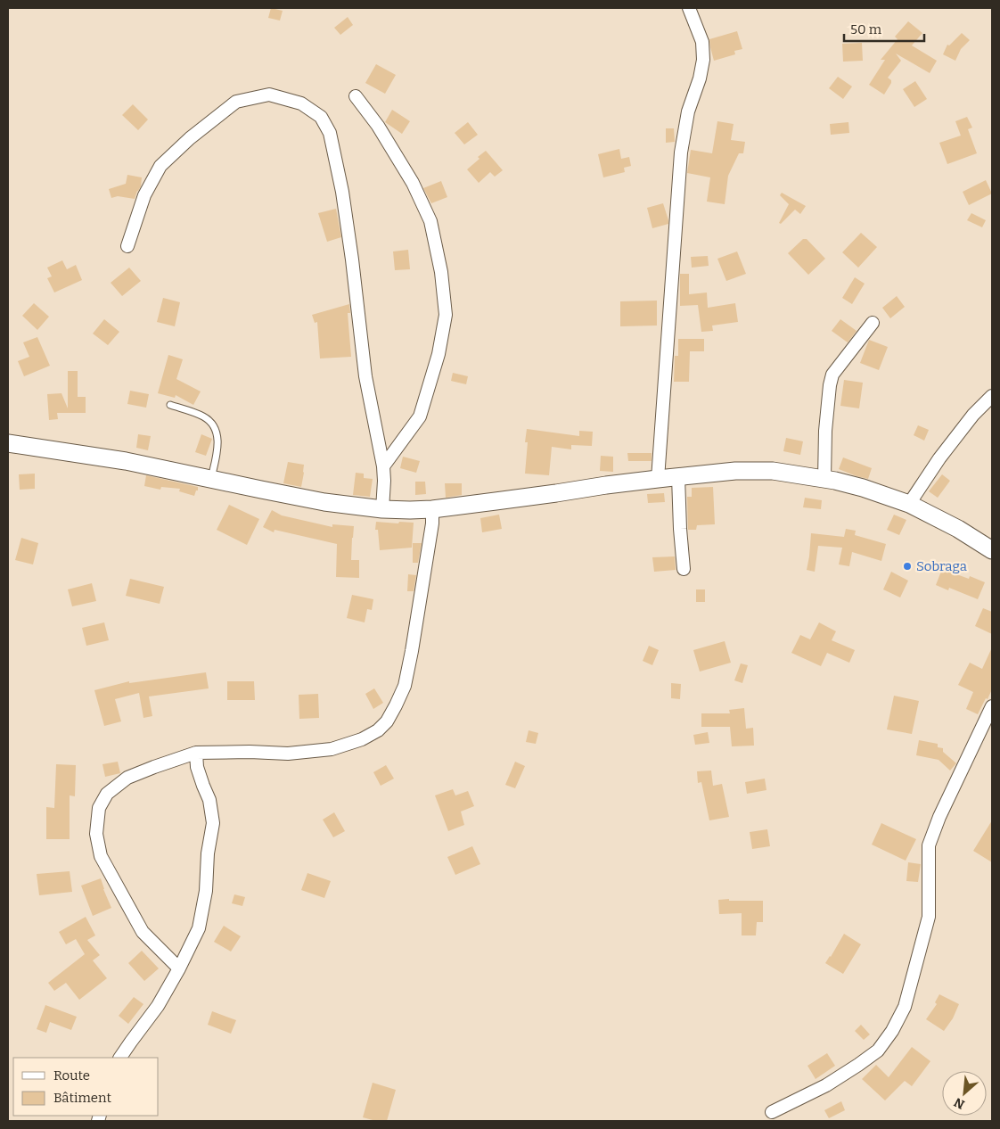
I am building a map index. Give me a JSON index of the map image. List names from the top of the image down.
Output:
{
  "places": ["Sobraga"],
  "legend": ["Route", "Bâtiment"],
  "scale_bar": "50 m",
  "north": "bottom left"
}
